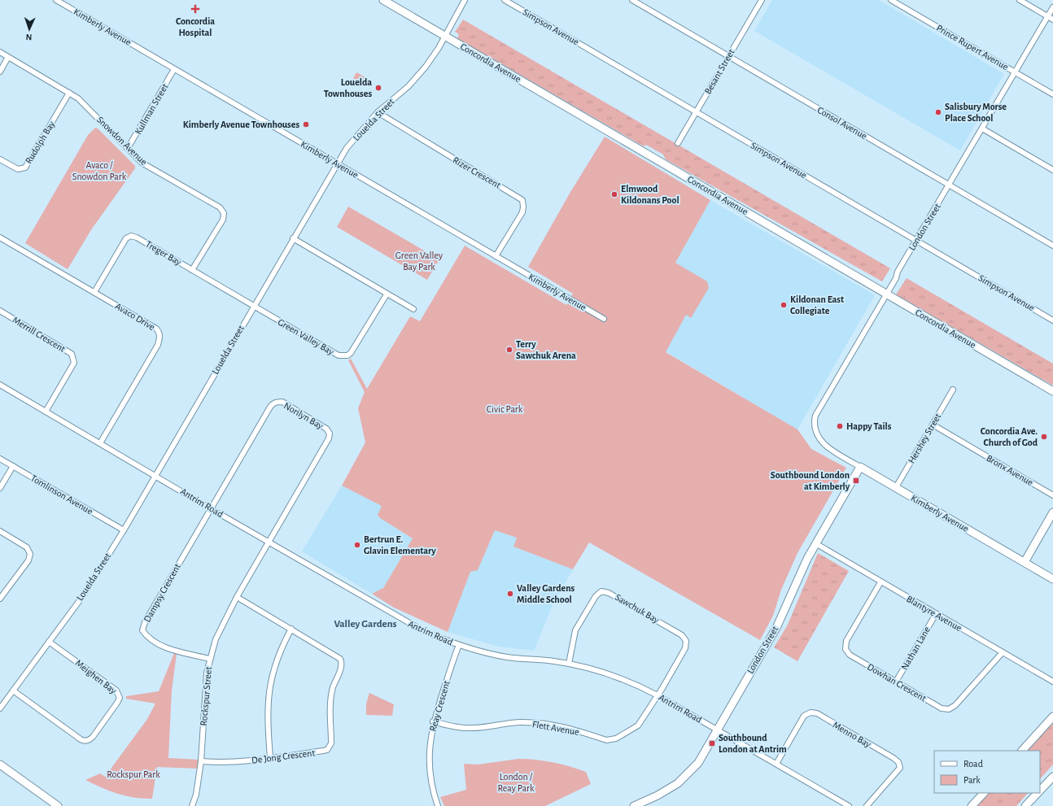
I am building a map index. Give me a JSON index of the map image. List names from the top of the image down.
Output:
{
  "streets": {
    "main road": ["Kimberly Avenue", "Concordia Avenue", "London Street"],
    "street": [
      "Simpson Avenue",
      "Prince Rupert Avenue",
      "Besant Street",
      "Kullman Street",
      "Louelda Street",
      "Consol Avenue",
      "Snowdon Avenue",
      "Rudolph Bay",
      "Rizer Crescent",
      "Treger Bay",
      "Avaco Drive",
      "Merrill Crescent",
      "Green Valley Bay",
      "Norilyn Bay",
      "Hershey Street",
      "Bronx Avenue",
      "Tomlinson Avenue",
      "Antrim Road",
      "Dampsy Crescent",
      "Sawchuk Bay",
      "Blantyre Avenue",
      "Nathan Lane",
      "Meighen Bay",
      "Dowhan Crescent",
      "Rockspur Street",
      "Reay Crescent",
      "Flett Avenue",
      "Menno Bay",
      "De Jong Crescent"
    ]
  },
  "crossings": [
    ["Kimberly Avenue", "Kullman Street"],
    ["Kimberly Avenue", "Louelda Street"],
    ["Kimberly Avenue", "Rizer Crescent"],
    ["Kimberly Avenue", "London Street"],
    ["Kimberly Avenue", "Hershey Street"],
    ["Simpson Avenue", "Besant Street"],
    ["Simpson Avenue", "London Street"],
    ["Prince Rupert Avenue", "London Street"],
    ["Concordia Avenue", "Louelda Street"],
    ["Concordia Avenue", "London Street"],
    ["Besant Street", "Consol Avenue"],
    ["Kullman Street", "Snowdon Avenue"],
    ["Louelda Street", "Rizer Crescent"],
    ["Louelda Street", "Treger Bay"],
    ["Louelda Street", "Green Valley Bay"],
    ["Louelda Street", "Tomlinson Avenue"],
    ["Louelda Street", "Antrim Road"],
    ["Louelda Street", "Meighen Bay"],
    ["Consol Avenue", "London Street"],
    ["Snowdon Avenue", "Rudolph Bay"],
    ["Snowdon Avenue", "Treger Bay"],
    ["London Street", "Antrim Road"],
    ["London Street", "Blantyre Avenue"],
    ["Treger Bay", "Avaco Drive"],
    ["Treger Bay", "Green Valley Bay"],
    ["Avaco Drive", "Antrim Road"],
    ["Merrill Crescent", "Antrim Road"],
    ["Norilyn Bay", "Antrim Road"],
    ["Norilyn Bay", "Dampsy Crescent"],
    ["Norilyn Bay", "Rockspur Street"],
    ["Hershey Street", "Bronx Avenue"],
    ["Antrim Road", "Dampsy Crescent"],
    ["Antrim Road", "Sawchuk Bay"],
    ["Antrim Road", "Rockspur Street"],
    ["Antrim Road", "Reay Crescent"],
    ["Antrim Road", "Flett Avenue"],
    ["Antrim Road", "Menno Bay"],
    ["Dampsy Crescent", "Rockspur Street"],
    ["Sawchuk Bay", "Flett Avenue"],
    ["Blantyre Avenue", "Nathan Lane"],
    ["Blantyre Avenue", "Dowhan Crescent"],
    ["Nathan Lane", "Dowhan Crescent"],
    ["Rockspur Street", "De Jong Crescent"],
    ["Reay Crescent", "Flett Avenue"]
  ],
  "districts": ["Valley Gardens"],
  "parks": [
    "Avaco / Snowdon Park",
    "Green Valley Bay Park",
    "Civic Park",
    "Rockspur Park",
    "London / Reay Park"
  ],
  "places": {
    "health": ["Concordia Hospital"],
    "other": [
      "Louelda Townhouses",
      "Salisbury Morse Place School",
      "Kimberly Avenue Townhouses",
      "Elmwood Kildonans Pool",
      "Kildonan East Collegiate",
      "Terry Sawchuk Arena",
      "Happy Tails",
      "Concordia Ave. Church of God",
      "Bertrun E. Glavin Elementary",
      "Valley Gardens Middle School"
    ],
    "transit": ["Southbound London at Kimberly", "Southbound London at Antrim"]
  },
  "legend": ["Road", "Park"],
  "north": "bottom"
}
